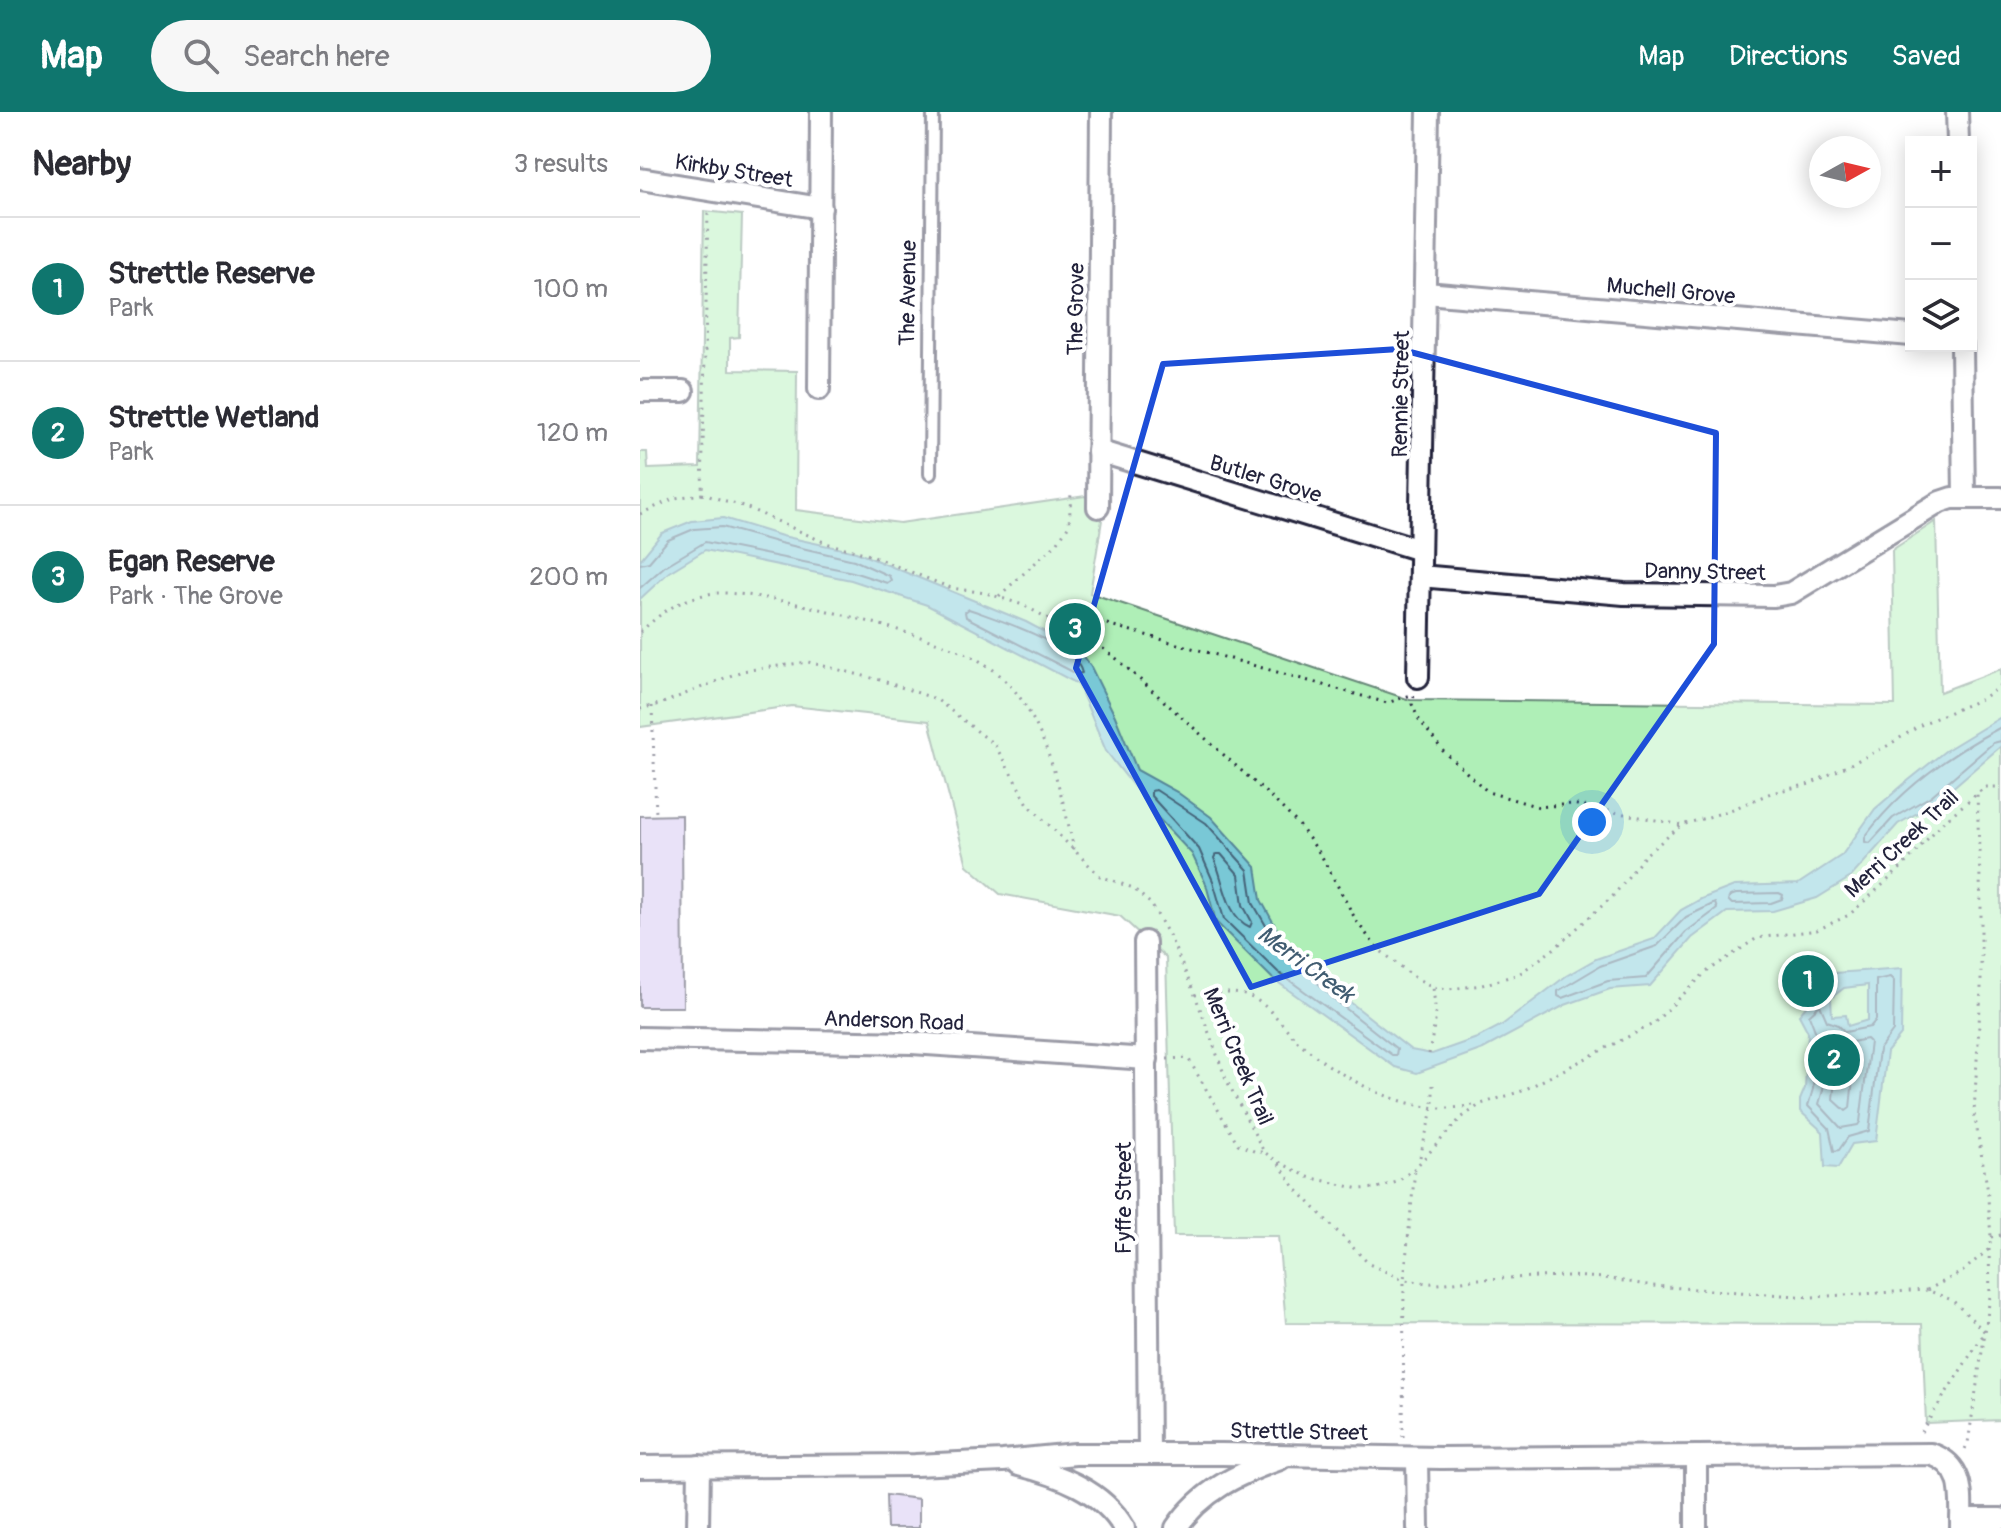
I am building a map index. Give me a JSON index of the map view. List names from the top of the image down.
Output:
{
  "streets": {
    "street": [
      "Kirkby Street",
      "Muchell Grove",
      "The Grove",
      "Rennie Street",
      "Butler Grove",
      "Danny Street",
      "Anderson Road",
      "Fyffe Street",
      "Strettle Street"
    ],
    "lane": ["The Avenue"],
    "path": ["Merri Creek Trail"]
  },
  "crossings": [
    ["Muchell Grove", "Rennie Street"],
    ["The Grove", "Butler Grove"],
    ["Rennie Street", "Butler Grove"],
    ["Rennie Street", "Danny Street"],
    ["Anderson Road", "Fyffe Street"],
    ["Fyffe Street", "Strettle Street"]
  ],
  "water": ["Merri Creek"],
  "north": "right",
  "page": {
    "header": "Map",
    "search": "Search here",
    "nav": ["Map", "Directions", "Saved"],
    "heading": ["Nearby", "3 results"],
    "map_buttons": ["+", "−"],
    "list": [
      {
        "mark": "1",
        "name": "Strettle Reserve",
        "note": "Park",
        "value": "100 m"
      },
      {
        "mark": "2",
        "name": "Strettle Wetland",
        "note": "Park",
        "value": "120 m"
      },
      {
        "mark": "3",
        "name": "Egan Reserve",
        "note": "Park · The Grove",
        "value": "200 m"
      }
    ],
    "pins": ["3", "1", "2"]
  }
}
